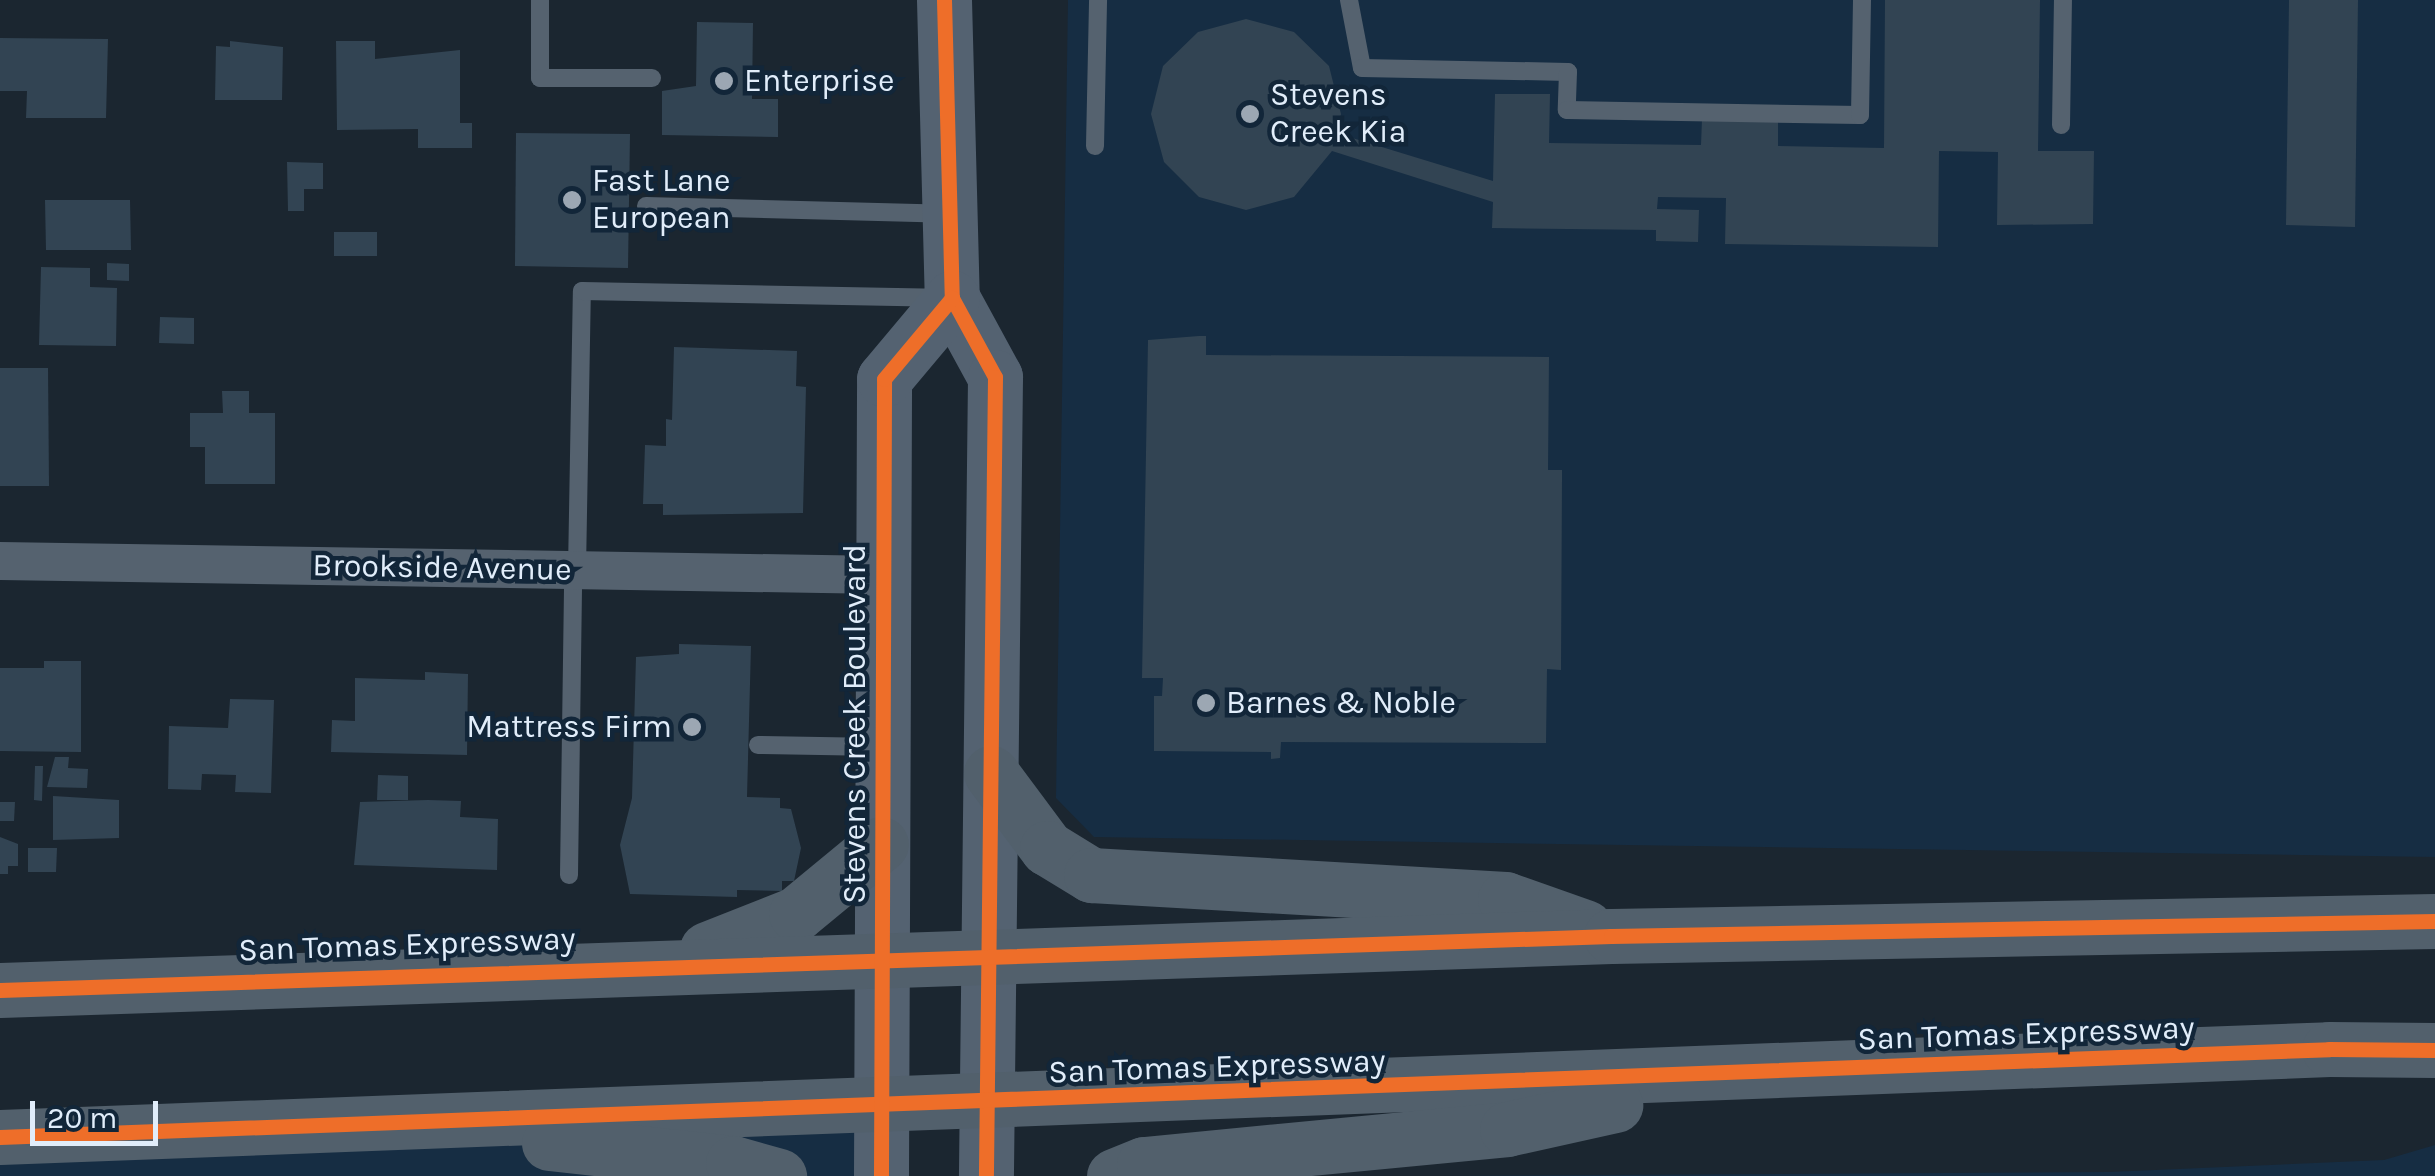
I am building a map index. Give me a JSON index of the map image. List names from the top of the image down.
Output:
{
  "streets": {
    "highway": ["San Tomas Expressway"],
    "main road": ["Stevens Creek Boulevard"],
    "street": ["Brookside Avenue"]
  },
  "crossings": [
    ["Brookside Avenue", "Stevens Creek Boulevard"],
    ["Stevens Creek Boulevard", "San Tomas Expressway"]
  ],
  "places": [
    "Enterprise",
    "Stevens Creek Kia",
    "Fast Lane European",
    "Barnes & Noble",
    "Mattress Firm"
  ],
  "scale_bar": "20 m"
}
